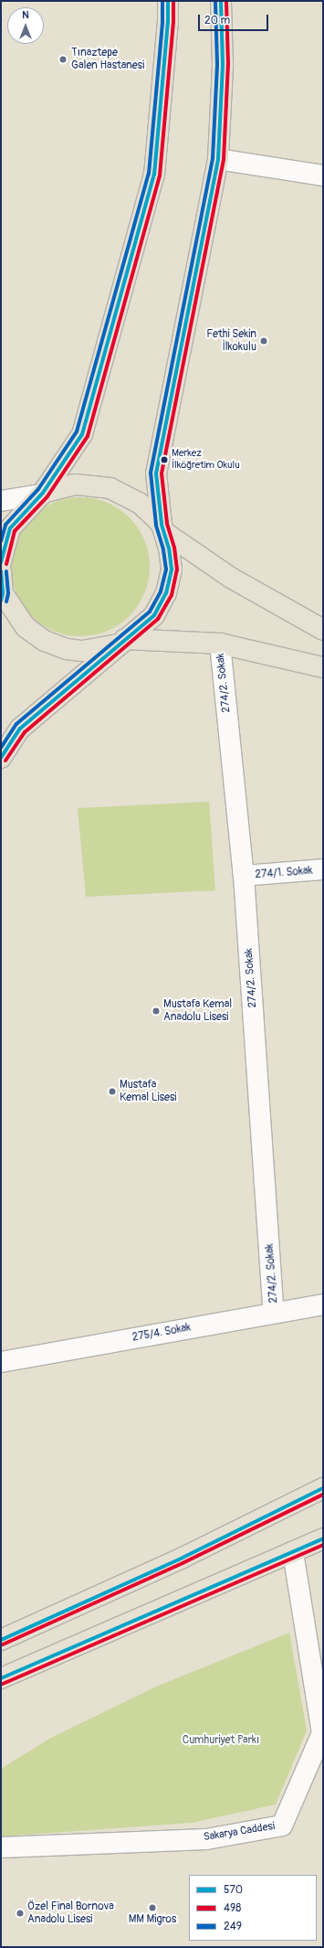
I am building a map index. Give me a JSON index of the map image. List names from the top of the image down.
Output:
{
  "streets": {
    "street": [
      "274/2. Sokak",
      "274/1. Sokak",
      "275/4. Sokak",
      "Sakarya Caddesi"
    ]
  },
  "crossings": [
    ["274/2. Sokak", "274/1. Sokak"],
    ["274/2. Sokak", "275/4. Sokak"]
  ],
  "parks": ["Cumhuriyet Parkı"],
  "places": [
    "Tınaztepe Galen Hastanesi",
    "Fethi Sekin İlkokulu",
    "Merkez İlköğretim Okulu",
    "Mustafa Kemal Anadolu Lisesi",
    "Mustafa Kemal Lisesi",
    "MM Migros",
    "Özel Final Bornova Anadolu Lisesi"
  ],
  "lines": ["transit line 570", "transit line 498", "transit line 249"],
  "legend": ["570", "498", "249"],
  "scale_bar": "20 m",
  "north": "top"
}
